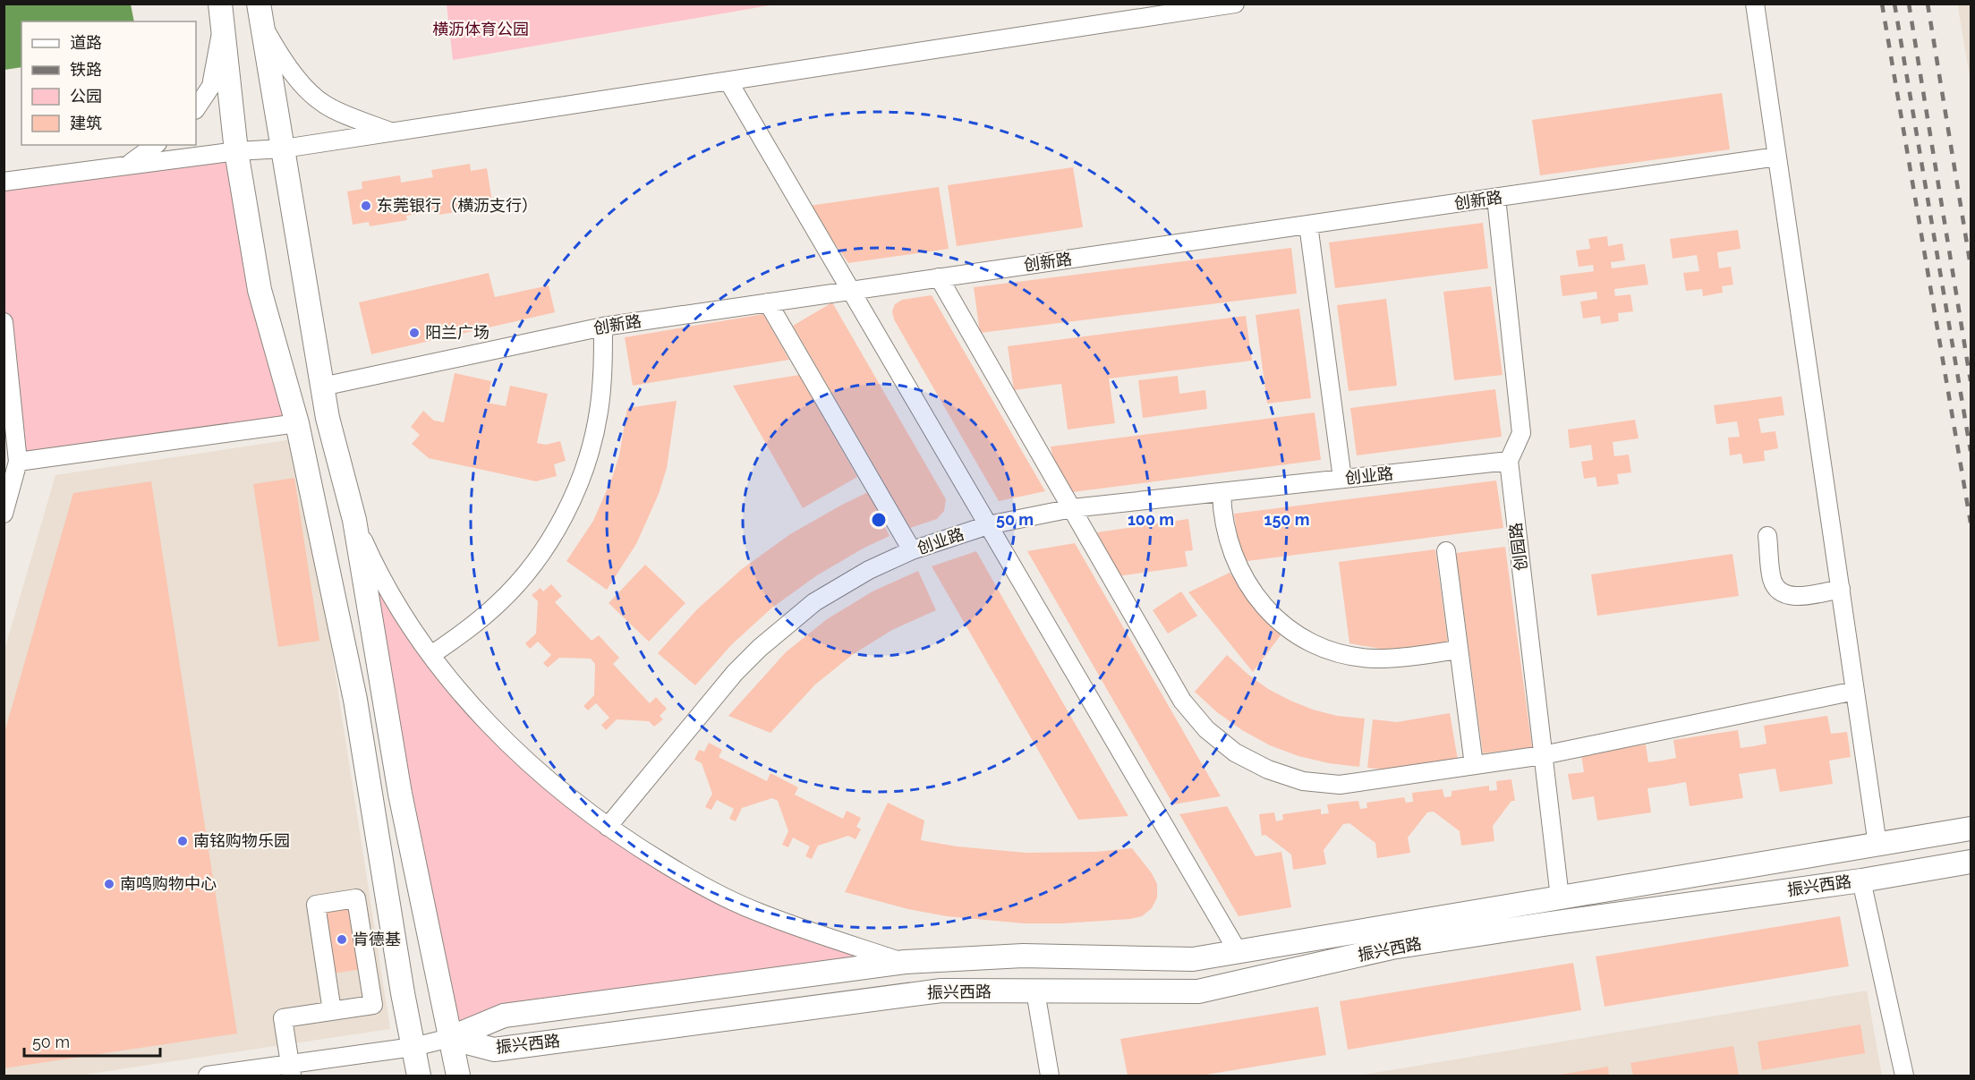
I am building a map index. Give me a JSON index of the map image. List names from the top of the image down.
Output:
{
  "streets": {
    "main road": ["振兴西路"],
    "street": ["创新路", "创业路", "创园路"]
  },
  "crossings": [
    ["创业路", "创园路"],
    ["创园路", "振兴西路"]
  ],
  "parks": ["横沥体育公园"],
  "places": [
    "东莞银行（横沥支行）",
    "阳兰广场",
    "南铭购物乐园",
    "南鸣购物中心",
    "肯德基"
  ],
  "legend": [
    "道路",
    "铁路",
    "公园",
    "建筑"
  ],
  "scale_bar": "50 m",
  "rings": ["50 m", "100 m", "150 m"]
}
